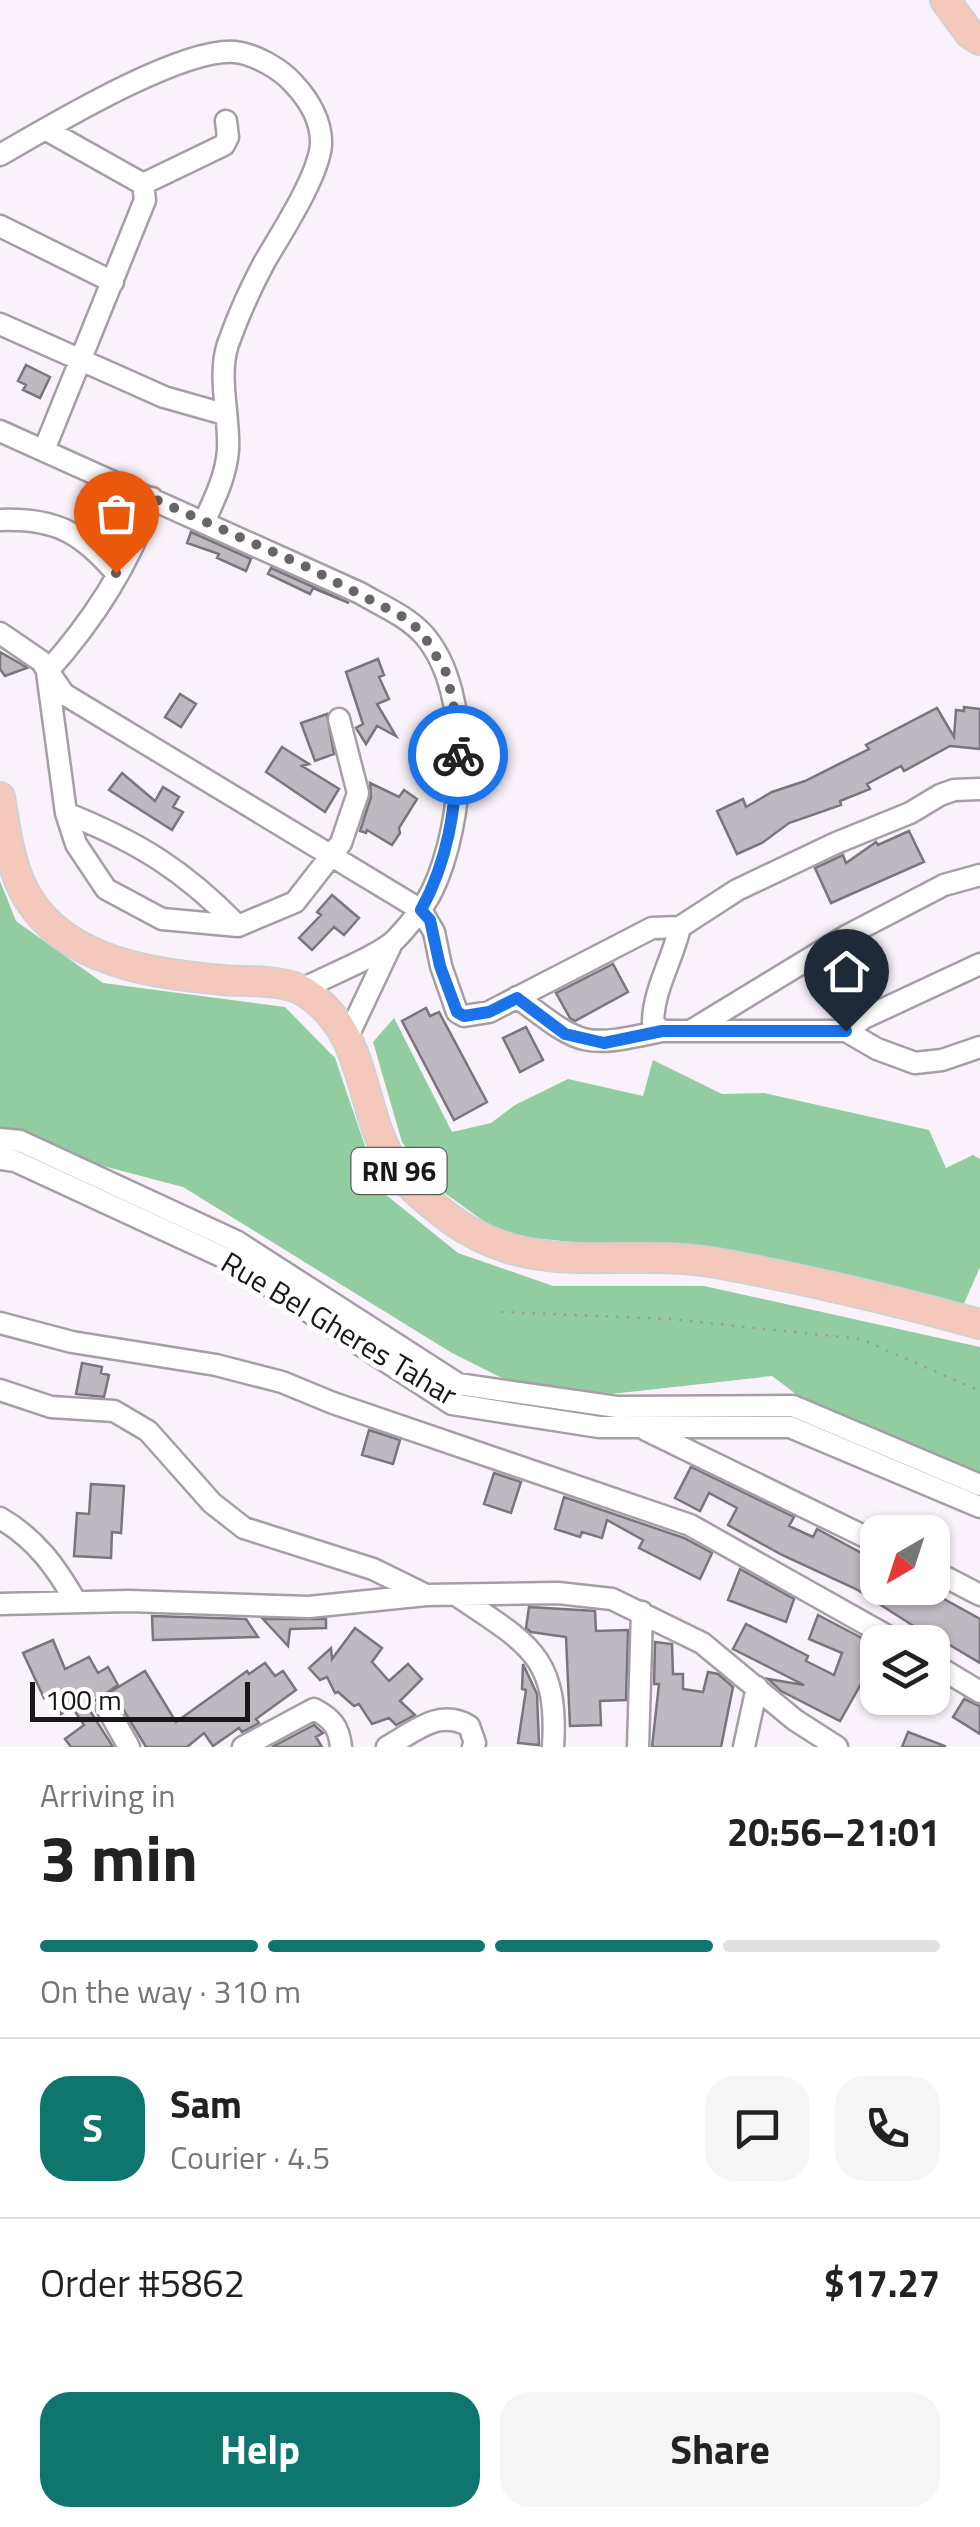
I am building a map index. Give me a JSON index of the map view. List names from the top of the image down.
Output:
{
  "streets": {
    "main road": ["RN 96"],
    "street": ["Rue Bel Gheres Tahar"]
  },
  "scale_bar": "100 m",
  "north": "bottom left",
  "page": {
    "scale": "100 m",
    "heading": ["3 min", "Arriving in", "20:56–21:01"],
    "panel": [
      "Sam",
      "Courier · 4.5",
      "Order #5862",
      "$17.27"
    ],
    "bar": "On the way · 310 m",
    "round": "S",
    "buttons": ["Help", "Share"]
  }
}
